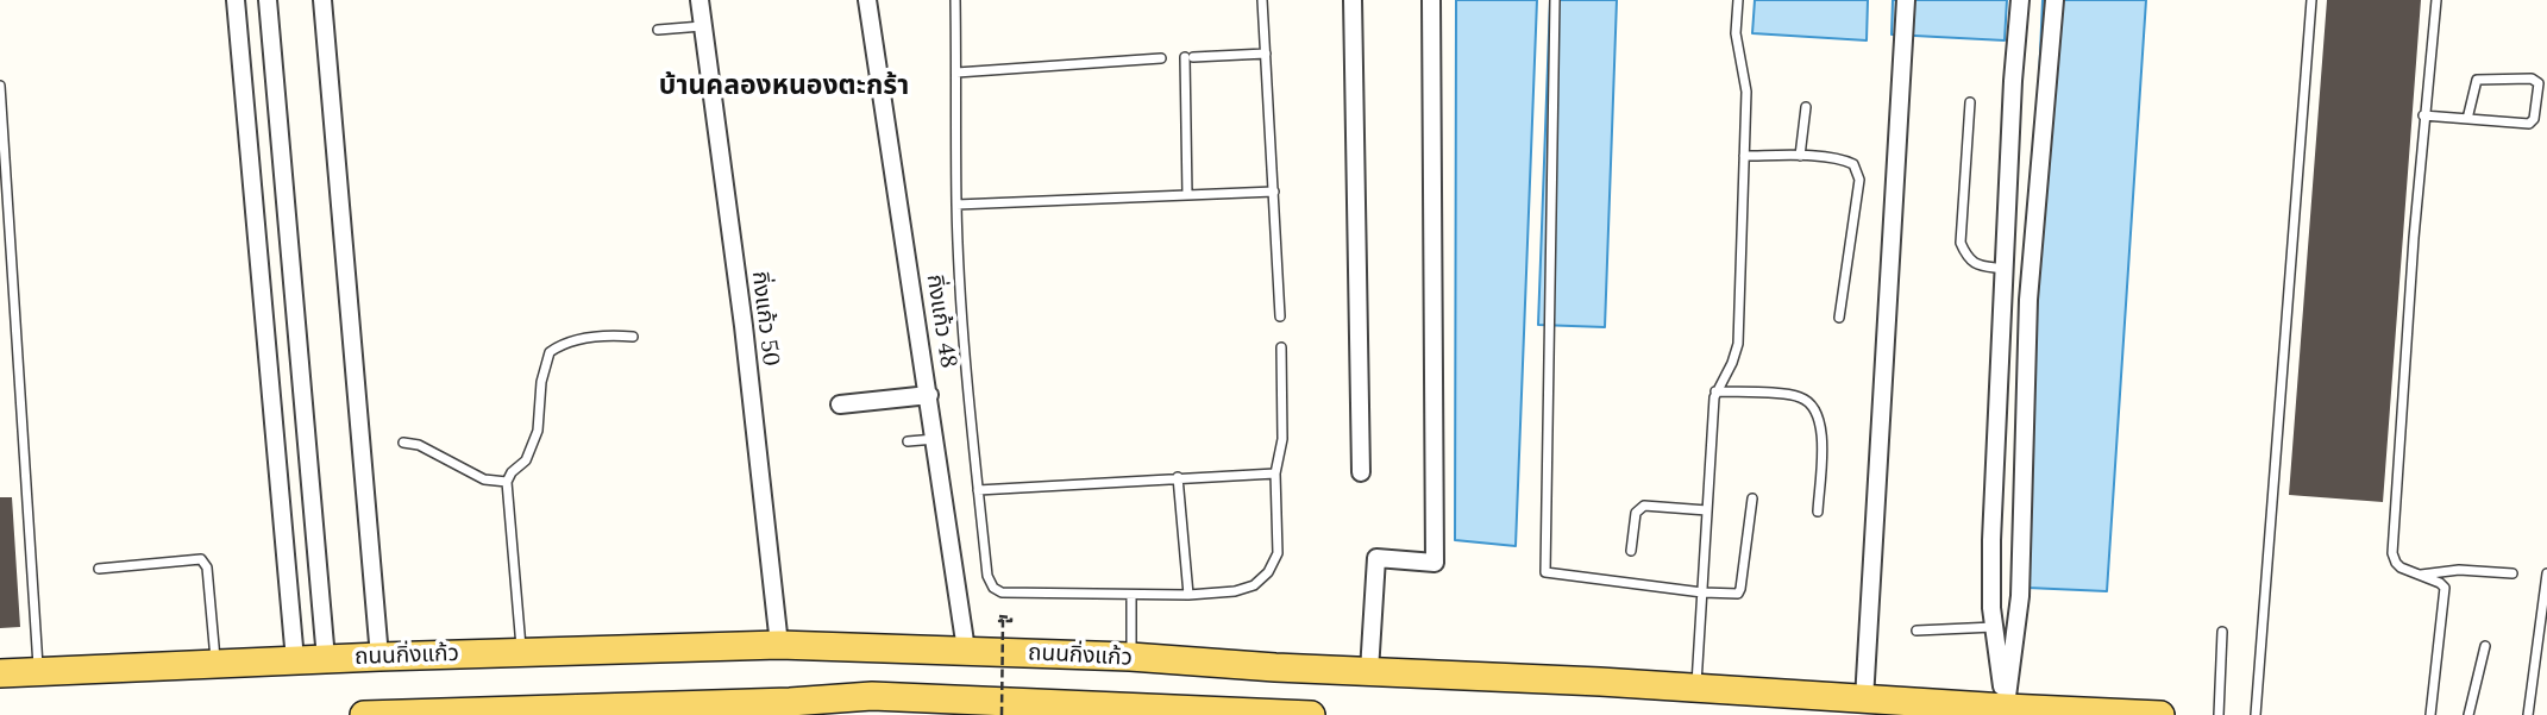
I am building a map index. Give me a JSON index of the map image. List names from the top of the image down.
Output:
{
  "streets": {
    "main road": ["ถนนกิ่งแก้ว"],
    "street": ["กิ่งแก้ว 50", "กิ่งแก้ว 48"]
  },
  "crossings": [
    ["กิ่งแก้ว 50", "ถนนกิ่งแก้ว"],
    ["กิ่งแก้ว 48", "ถนนกิ่งแก้ว"]
  ],
  "districts": ["บ้านคลองหนองตะกร้า"]
}
